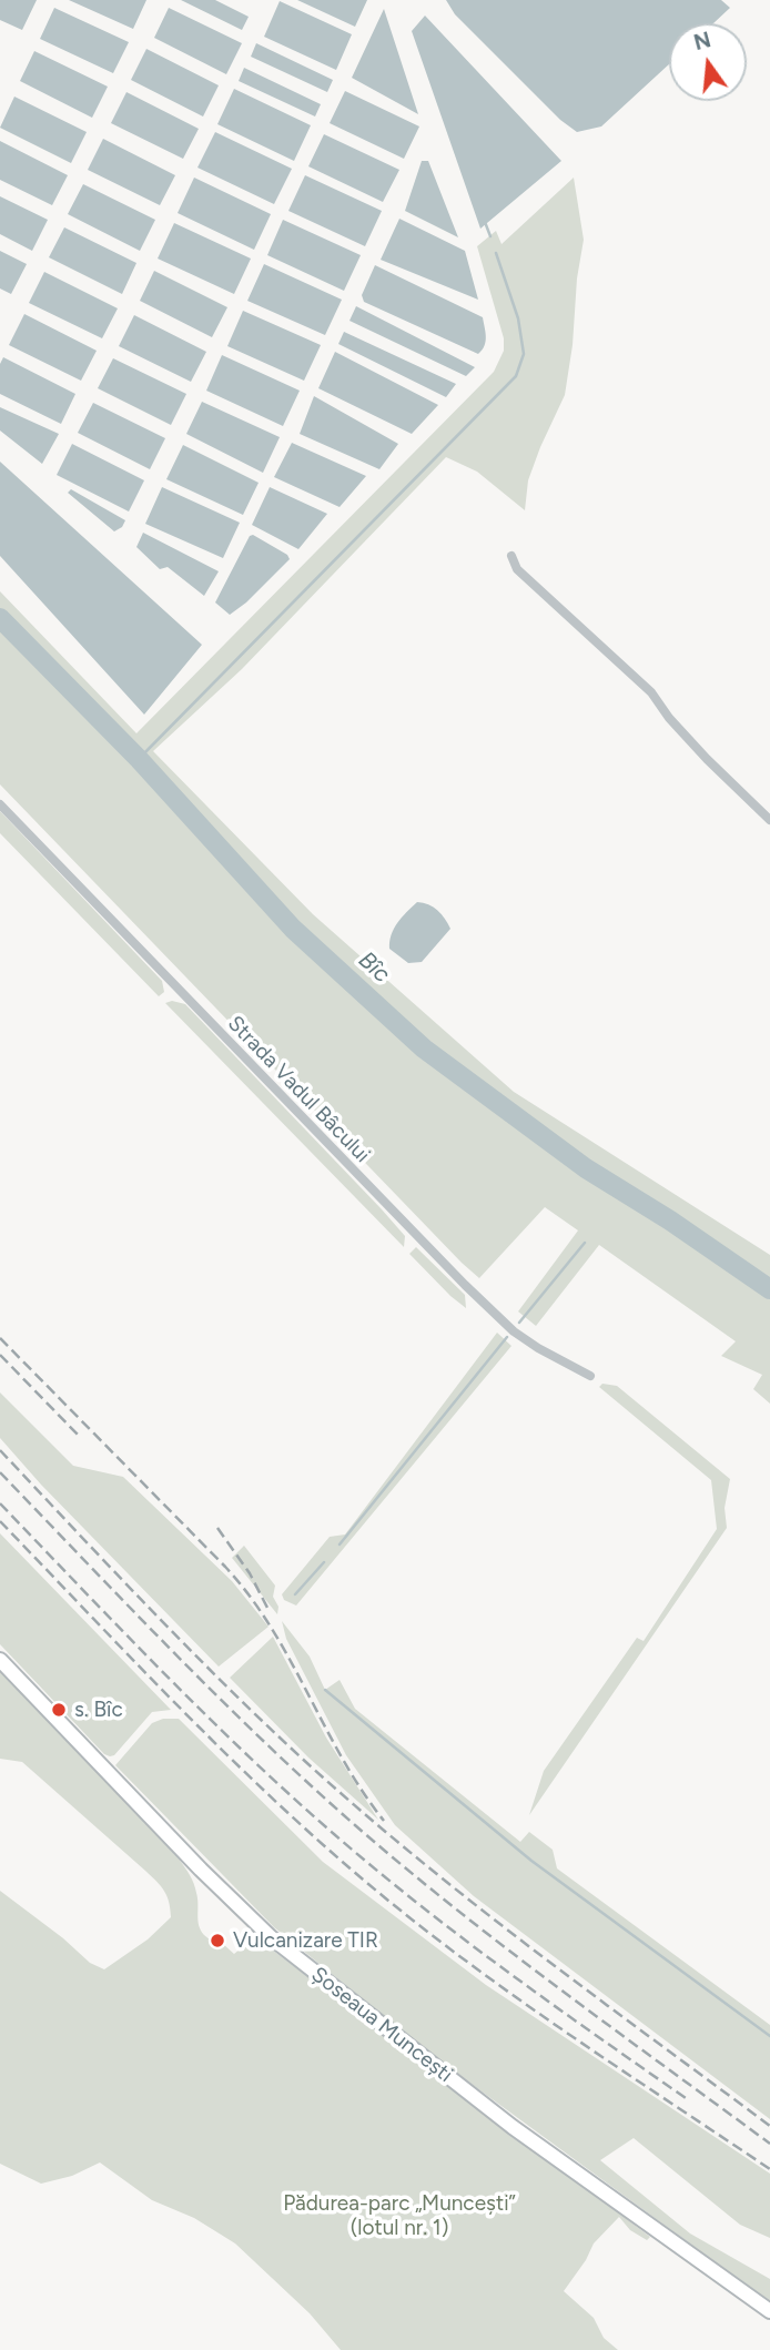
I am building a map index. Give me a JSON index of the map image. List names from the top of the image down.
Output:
{
  "streets": {
    "main road": ["Șoseaua Muncești"],
    "street": ["Strada Vadul Bâcului"]
  },
  "water": ["Bîc"],
  "parks": ["Pădurea-parc „Muncești” (lotul nr. 1)"],
  "places": ["s. Bîc", "Vulcanizare TIR"],
  "north": "top"
}
